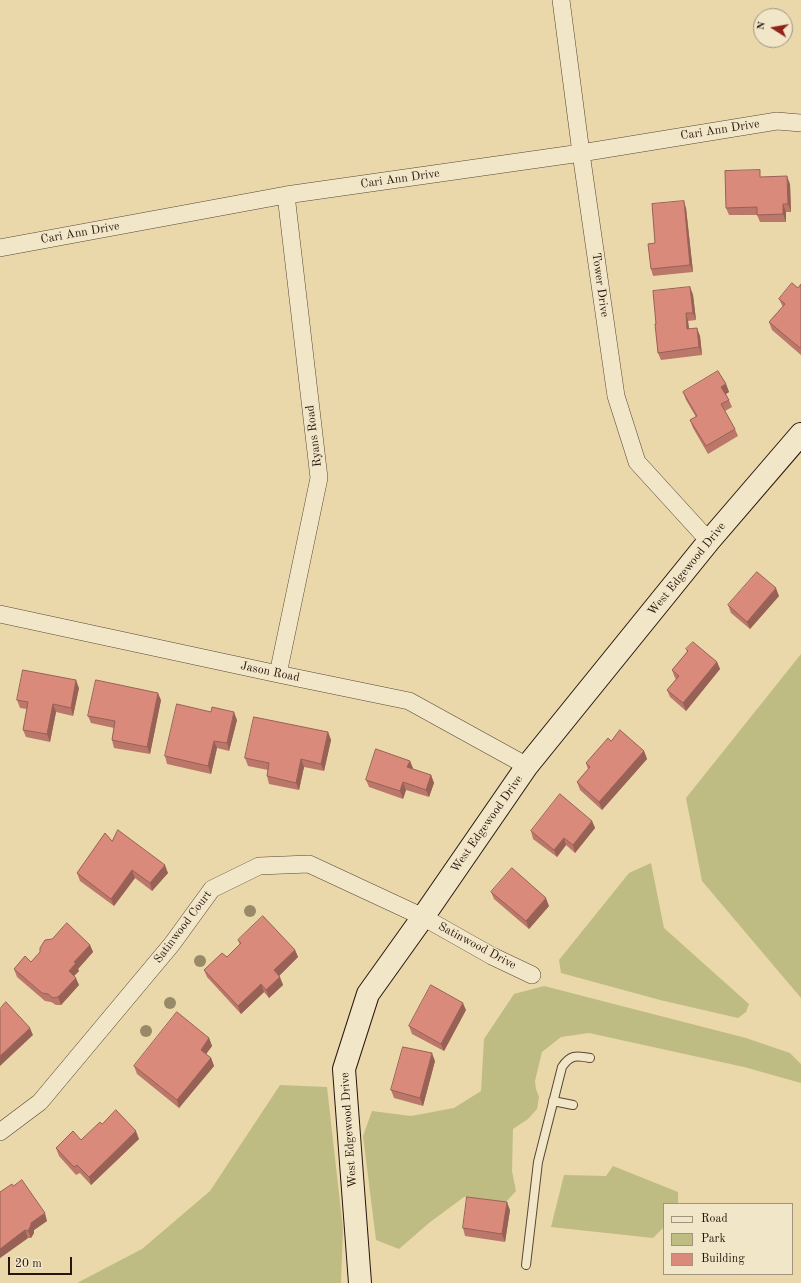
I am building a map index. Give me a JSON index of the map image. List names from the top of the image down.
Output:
{
  "streets": {
    "street": [
      "Cari Ann Drive",
      "Tower Drive",
      "Ryans Road",
      "West Edgewood Drive",
      "Jason Road",
      "Satinwood Court",
      "Satinwood Drive"
    ]
  },
  "crossings": [
    ["Cari Ann Drive", "Tower Drive"],
    ["Cari Ann Drive", "Ryans Road"],
    ["Tower Drive", "West Edgewood Drive"],
    ["Ryans Road", "Jason Road"],
    ["West Edgewood Drive", "Jason Road"],
    ["West Edgewood Drive", "Satinwood Court"],
    ["West Edgewood Drive", "Satinwood Drive"],
    ["Satinwood Court", "Satinwood Drive"]
  ],
  "legend": ["Road", "Park", "Building"],
  "scale_bar": "20 m",
  "north": "left"
}
